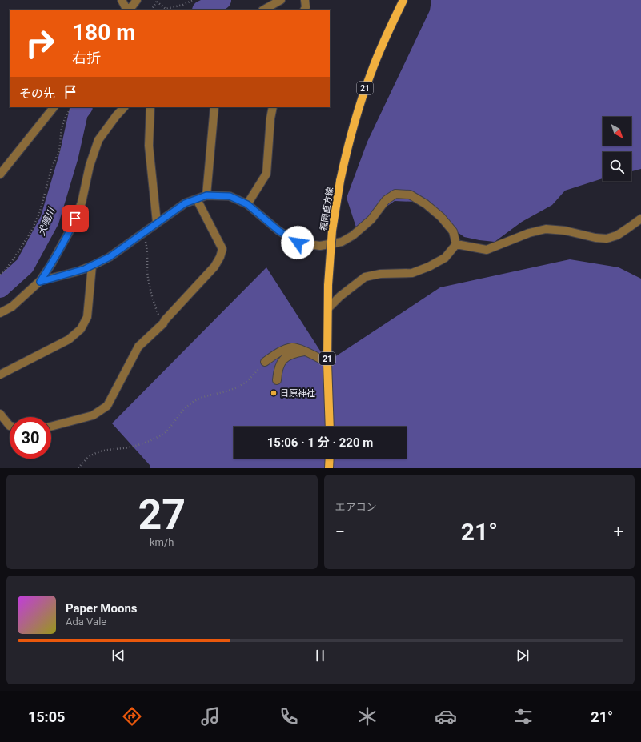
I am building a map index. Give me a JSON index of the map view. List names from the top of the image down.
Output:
{
  "streets": {
    "main road": ["21", "福岡直方線"]
  },
  "water": ["犬鳴川"],
  "places": ["日原神社"],
  "north": "bottom right",
  "page": {
    "turn": ["180 m", "右折"],
    "then": "その先",
    "limit": "30",
    "trip": "15:06 · 1 分 · 220 m",
    "tile": [
      ["27", "km/h"],
      "エアコン"
    ],
    "heat": ["−", "21°", "+"],
    "song": ["Paper Moons", "Ada Vale"],
    "tabs": ["15:05", "21°"]
  }
}
